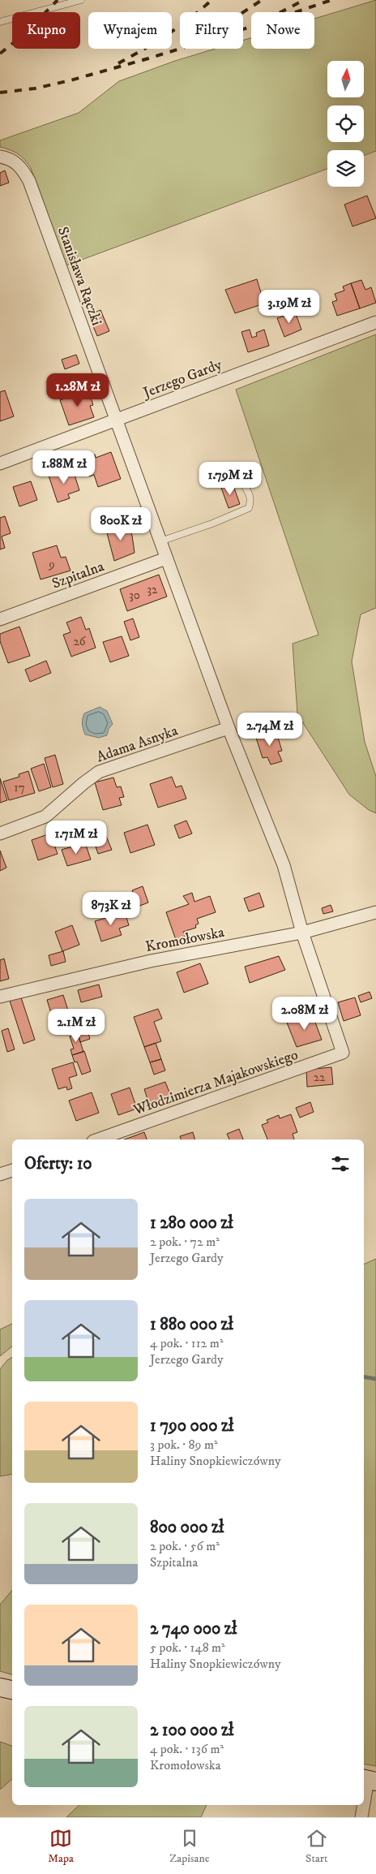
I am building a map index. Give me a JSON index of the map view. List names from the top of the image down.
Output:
{
  "streets": {
    "street": [
      "Stanisława Rączki",
      "Jerzego Gardy",
      "Szpitalna",
      "Adama Asnyka",
      "Kromołowska",
      "Włodzimierza Majakowskiego"
    ]
  },
  "crossings": [
    ["Stanisława Rączki", "Jerzego Gardy"],
    ["Stanisława Rączki", "Szpitalna"],
    ["Stanisława Rączki", "Adama Asnyka"],
    ["Stanisława Rączki", "Kromołowska"],
    ["Stanisława Rączki", "Włodzimierza Majakowskiego"],
    ["Kromołowska", "Włodzimierza Majakowskiego"]
  ],
  "house_numbers": [
    "9",
    "32",
    "30",
    "26",
    "17",
    "22"
  ],
  "north": "top",
  "page": {
    "chip": [
      "Kupno",
      "Wynajem",
      "Filtry",
      "Nowe"
    ],
    "price": [
      "3.19M zł",
      "1.28M zł",
      "1.88M zł",
      "1.79M zł",
      "800K zł",
      "2.74M zł",
      "1.71M zł",
      "873K zł",
      "2.08M zł",
      "2.1M zł"
    ],
    "heading": "Oferty: 10",
    "list": [
      {
        "name": "1 280 000 zł",
        "note": "2 pok. · 72 m² · Jerzego Gardy"
      },
      {
        "name": "1 880 000 zł",
        "note": "4 pok. · 112 m² · Jerzego Gardy"
      },
      {
        "name": "1 790 000 zł",
        "note": "3 pok. · 89 m² · Haliny Snopkiewiczówny"
      },
      {
        "name": "800 000 zł",
        "note": "2 pok. · 56 m² · Szpitalna"
      },
      {
        "name": "2 740 000 zł",
        "note": "5 pok. · 148 m² · Haliny Snopkiewiczówny"
      },
      {
        "name": "2 100 000 zł",
        "note": "4 pok. · 136 m² · Kromołowska"
      }
    ],
    "tabs": ["Mapa", "Zapisane", "Start"]
  }
}
